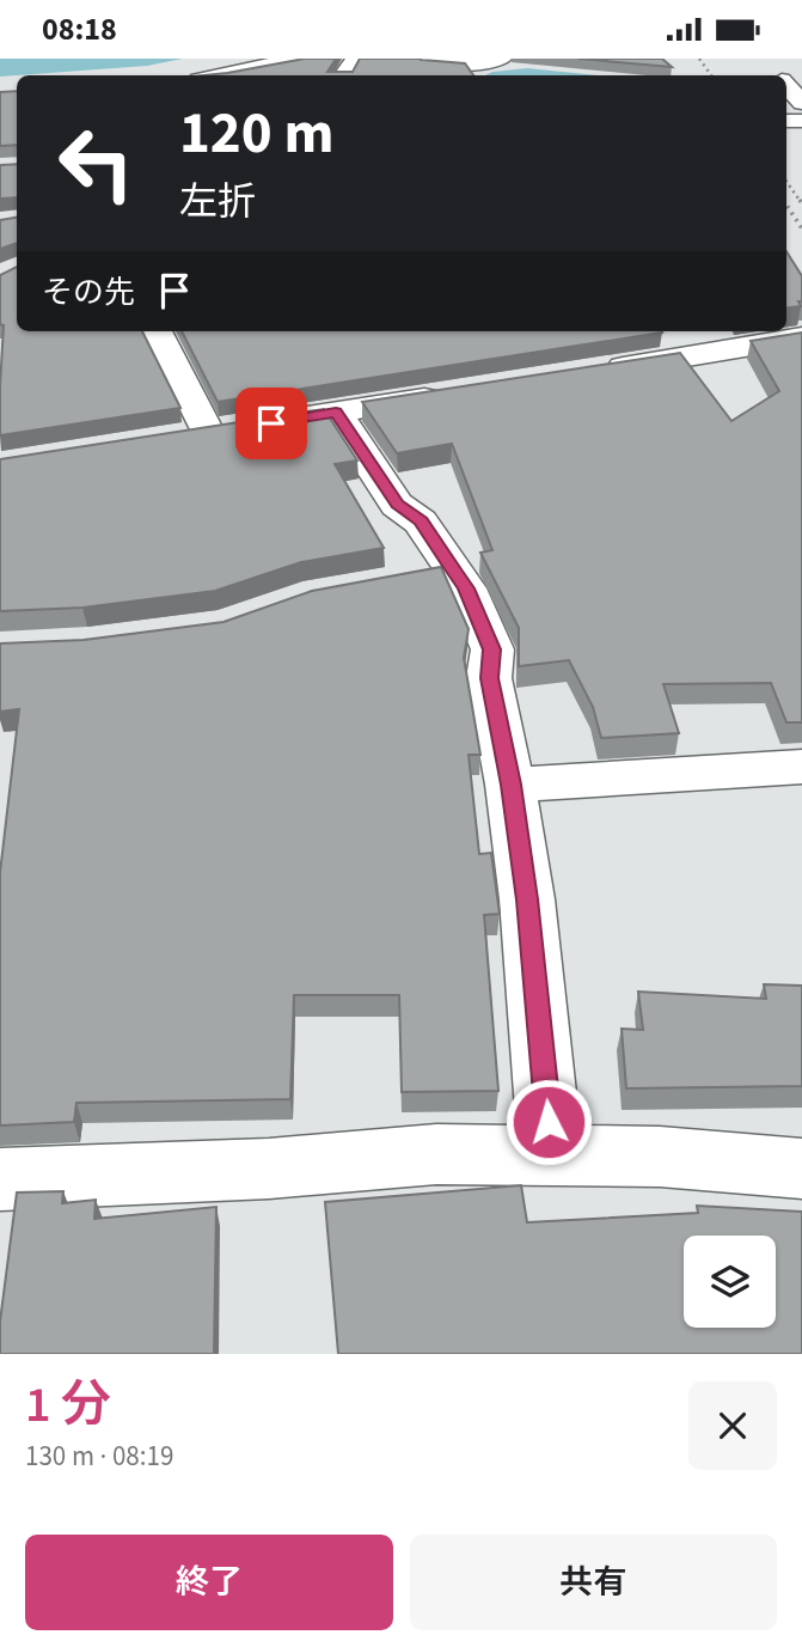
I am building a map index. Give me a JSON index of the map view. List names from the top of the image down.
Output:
{
  "page": {
    "status": "08:18",
    "turn": ["120 m", "左折"],
    "then": "その先",
    "heading": ["1 分", "130 m · 08:19"],
    "buttons": ["終了", "共有"]
  }
}
